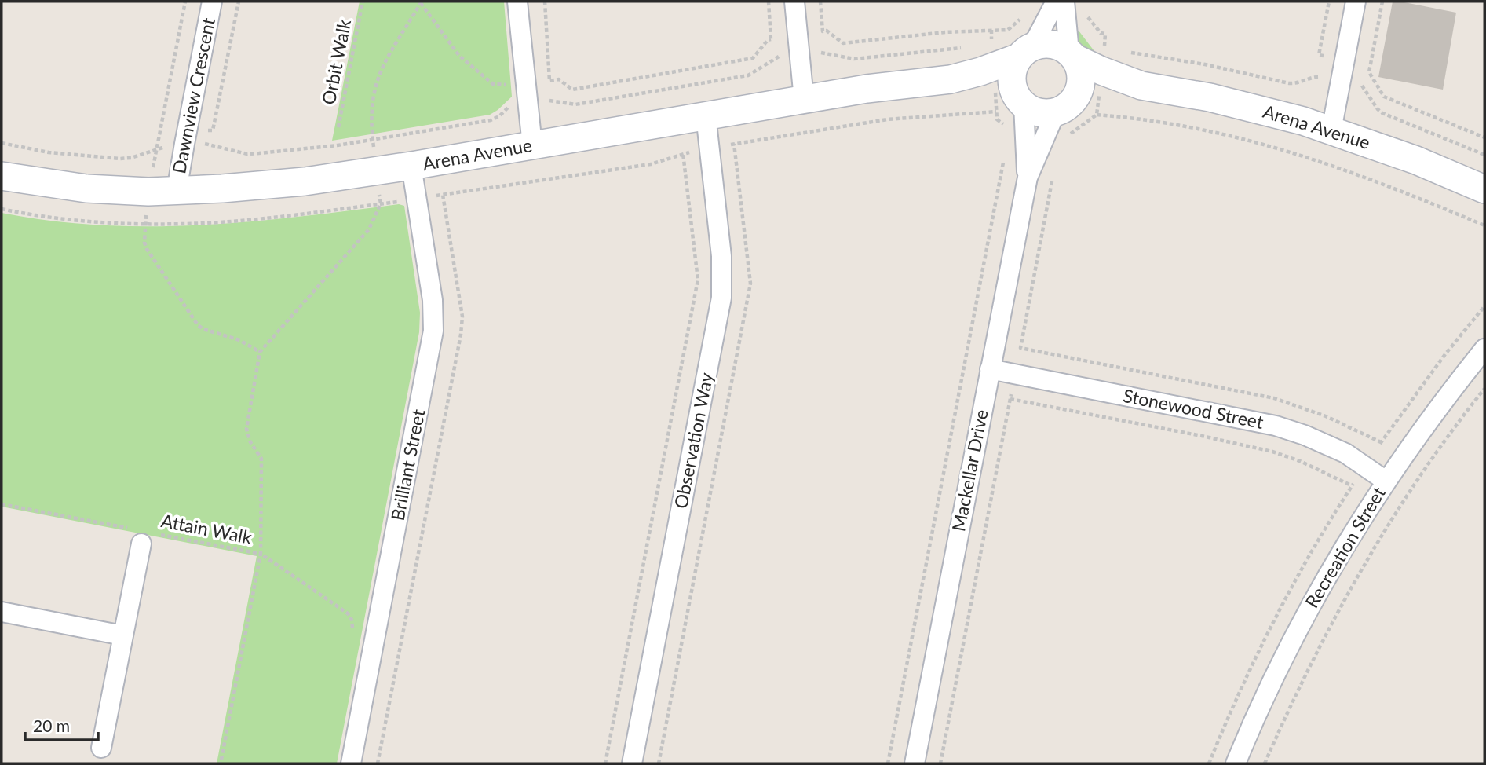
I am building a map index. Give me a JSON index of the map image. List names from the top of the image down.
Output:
{
  "streets": {
    "street": [
      "Dawnview Crescent",
      "Arena Avenue",
      "Stonewood Street",
      "Observation Way",
      "Brilliant Street",
      "Mackellar Drive",
      "Recreation Street"
    ],
    "path": ["Orbit Walk", "Attain Walk"]
  },
  "crossings": [
    ["Dawnview Crescent", "Arena Avenue"],
    ["Arena Avenue", "Observation Way"],
    ["Arena Avenue", "Brilliant Street"],
    ["Arena Avenue", "Mackellar Drive"],
    ["Stonewood Street", "Mackellar Drive"],
    ["Stonewood Street", "Recreation Street"]
  ],
  "scale_bar": "20 m"
}
